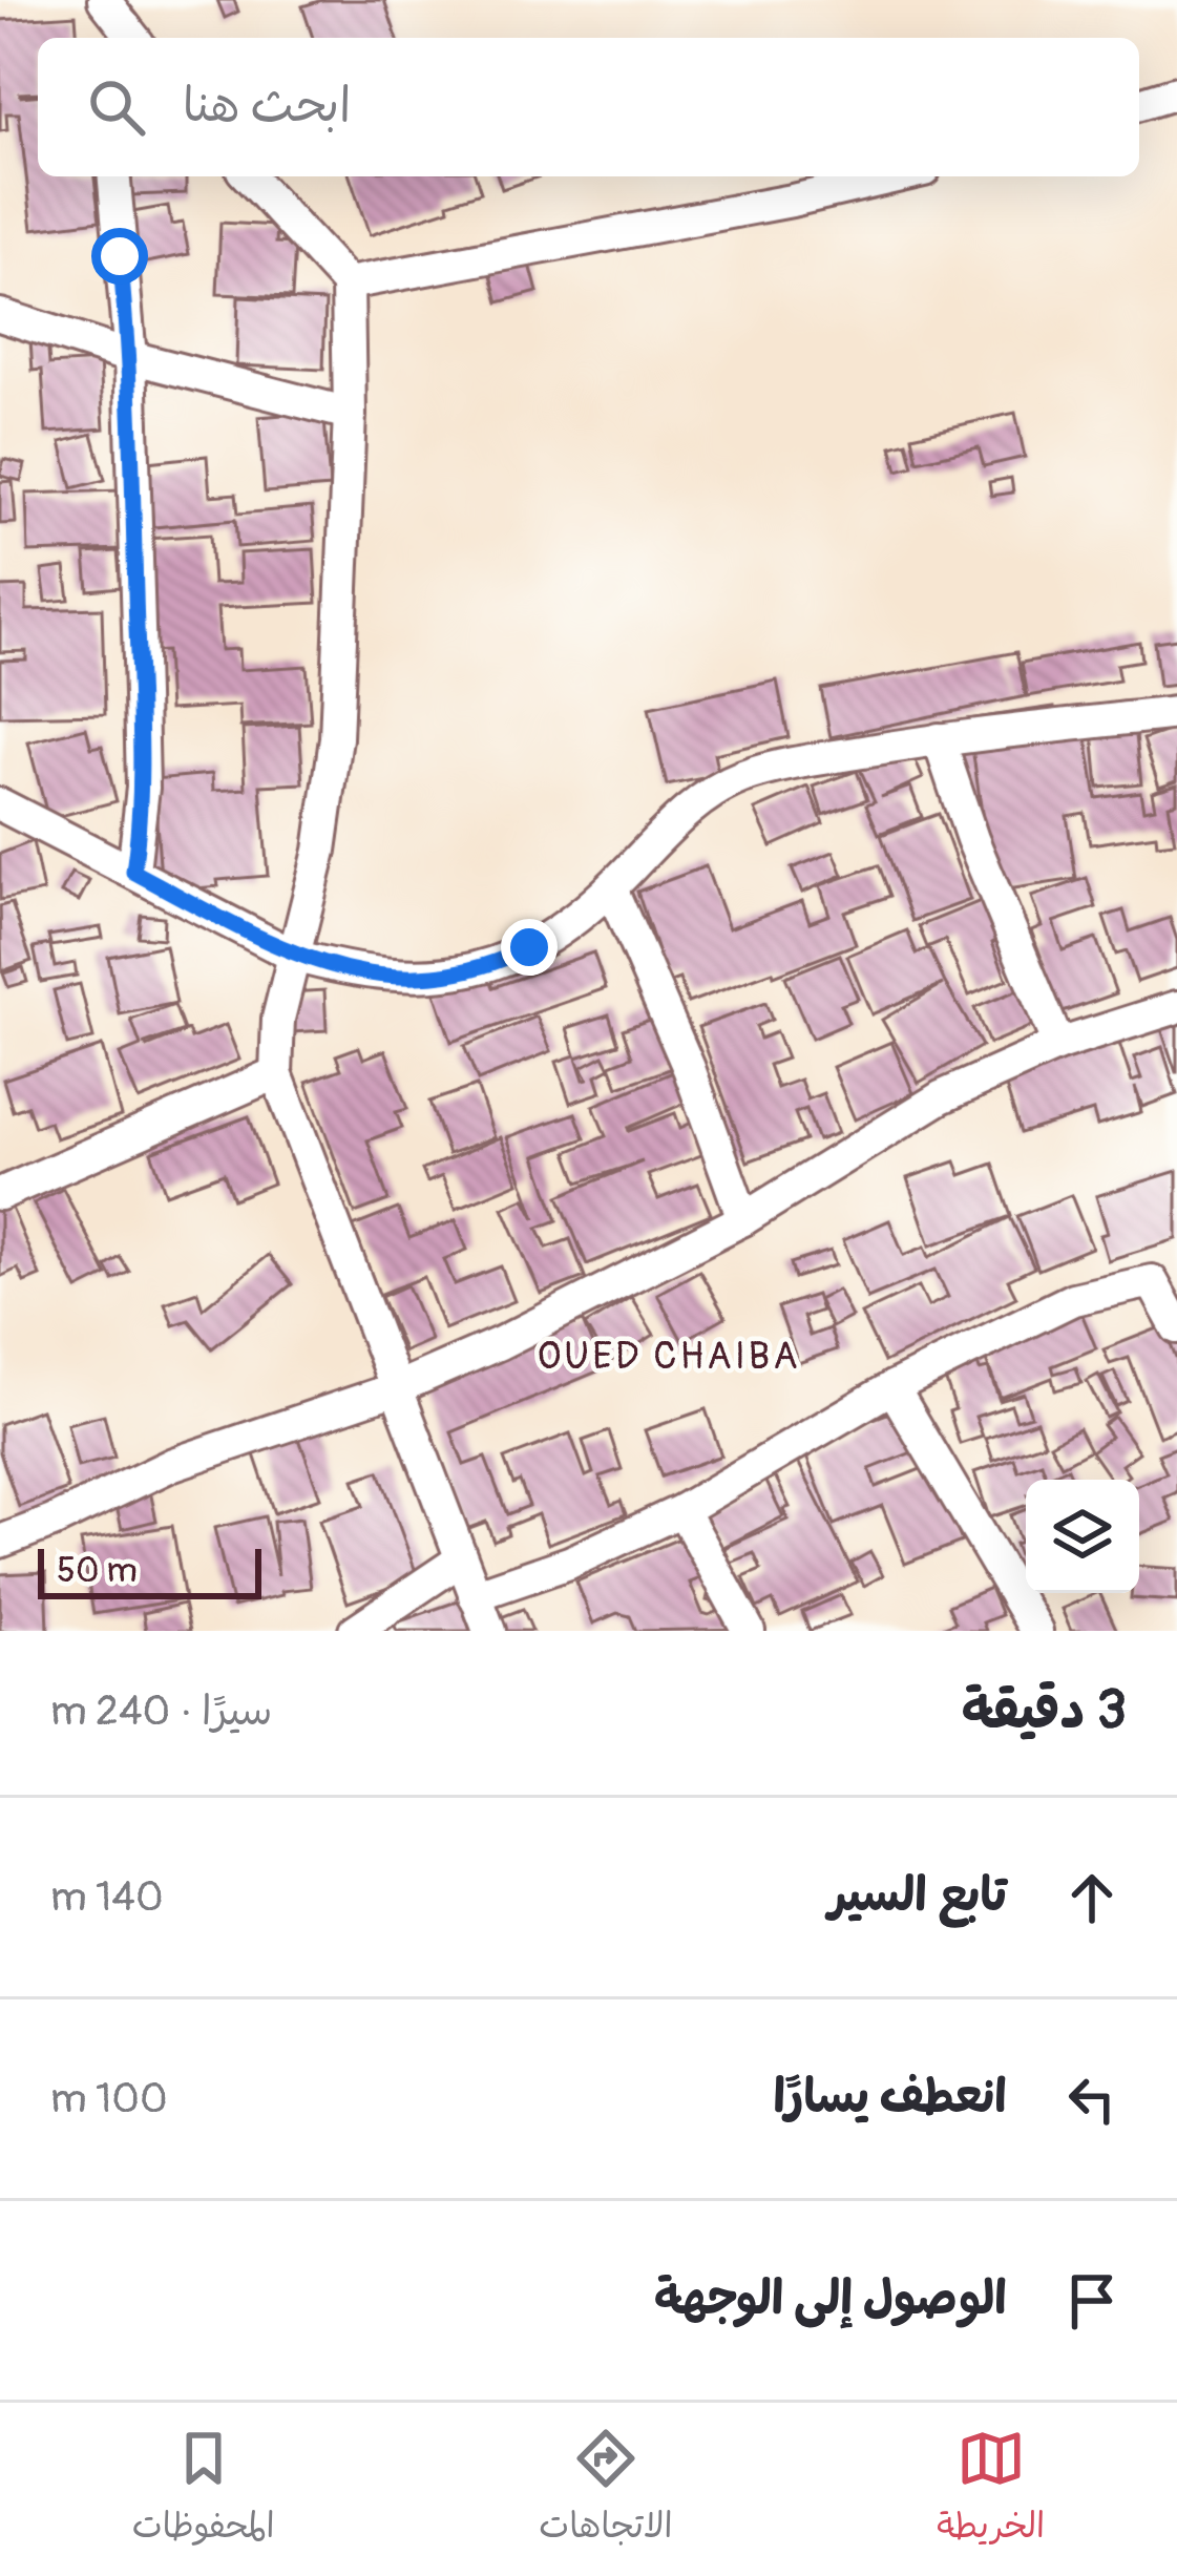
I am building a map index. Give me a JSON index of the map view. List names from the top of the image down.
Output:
{
  "districts": ["OUED CHAIBA"],
  "scale_bar": "50 m",
  "page": {
    "search": "ابحث هنا",
    "scale": "50 m",
    "heading": ["3 دقيقة", "سيرًا · 240 m"],
    "list": [
      ["تابع السير", "140 m"],
      ["انعطف يسارًا", "100 m"],
      "الوصول إلى الوجهة"
    ],
    "nav": ["الخريطة", "الاتجاهات", "المحفوظات"]
  }
}
